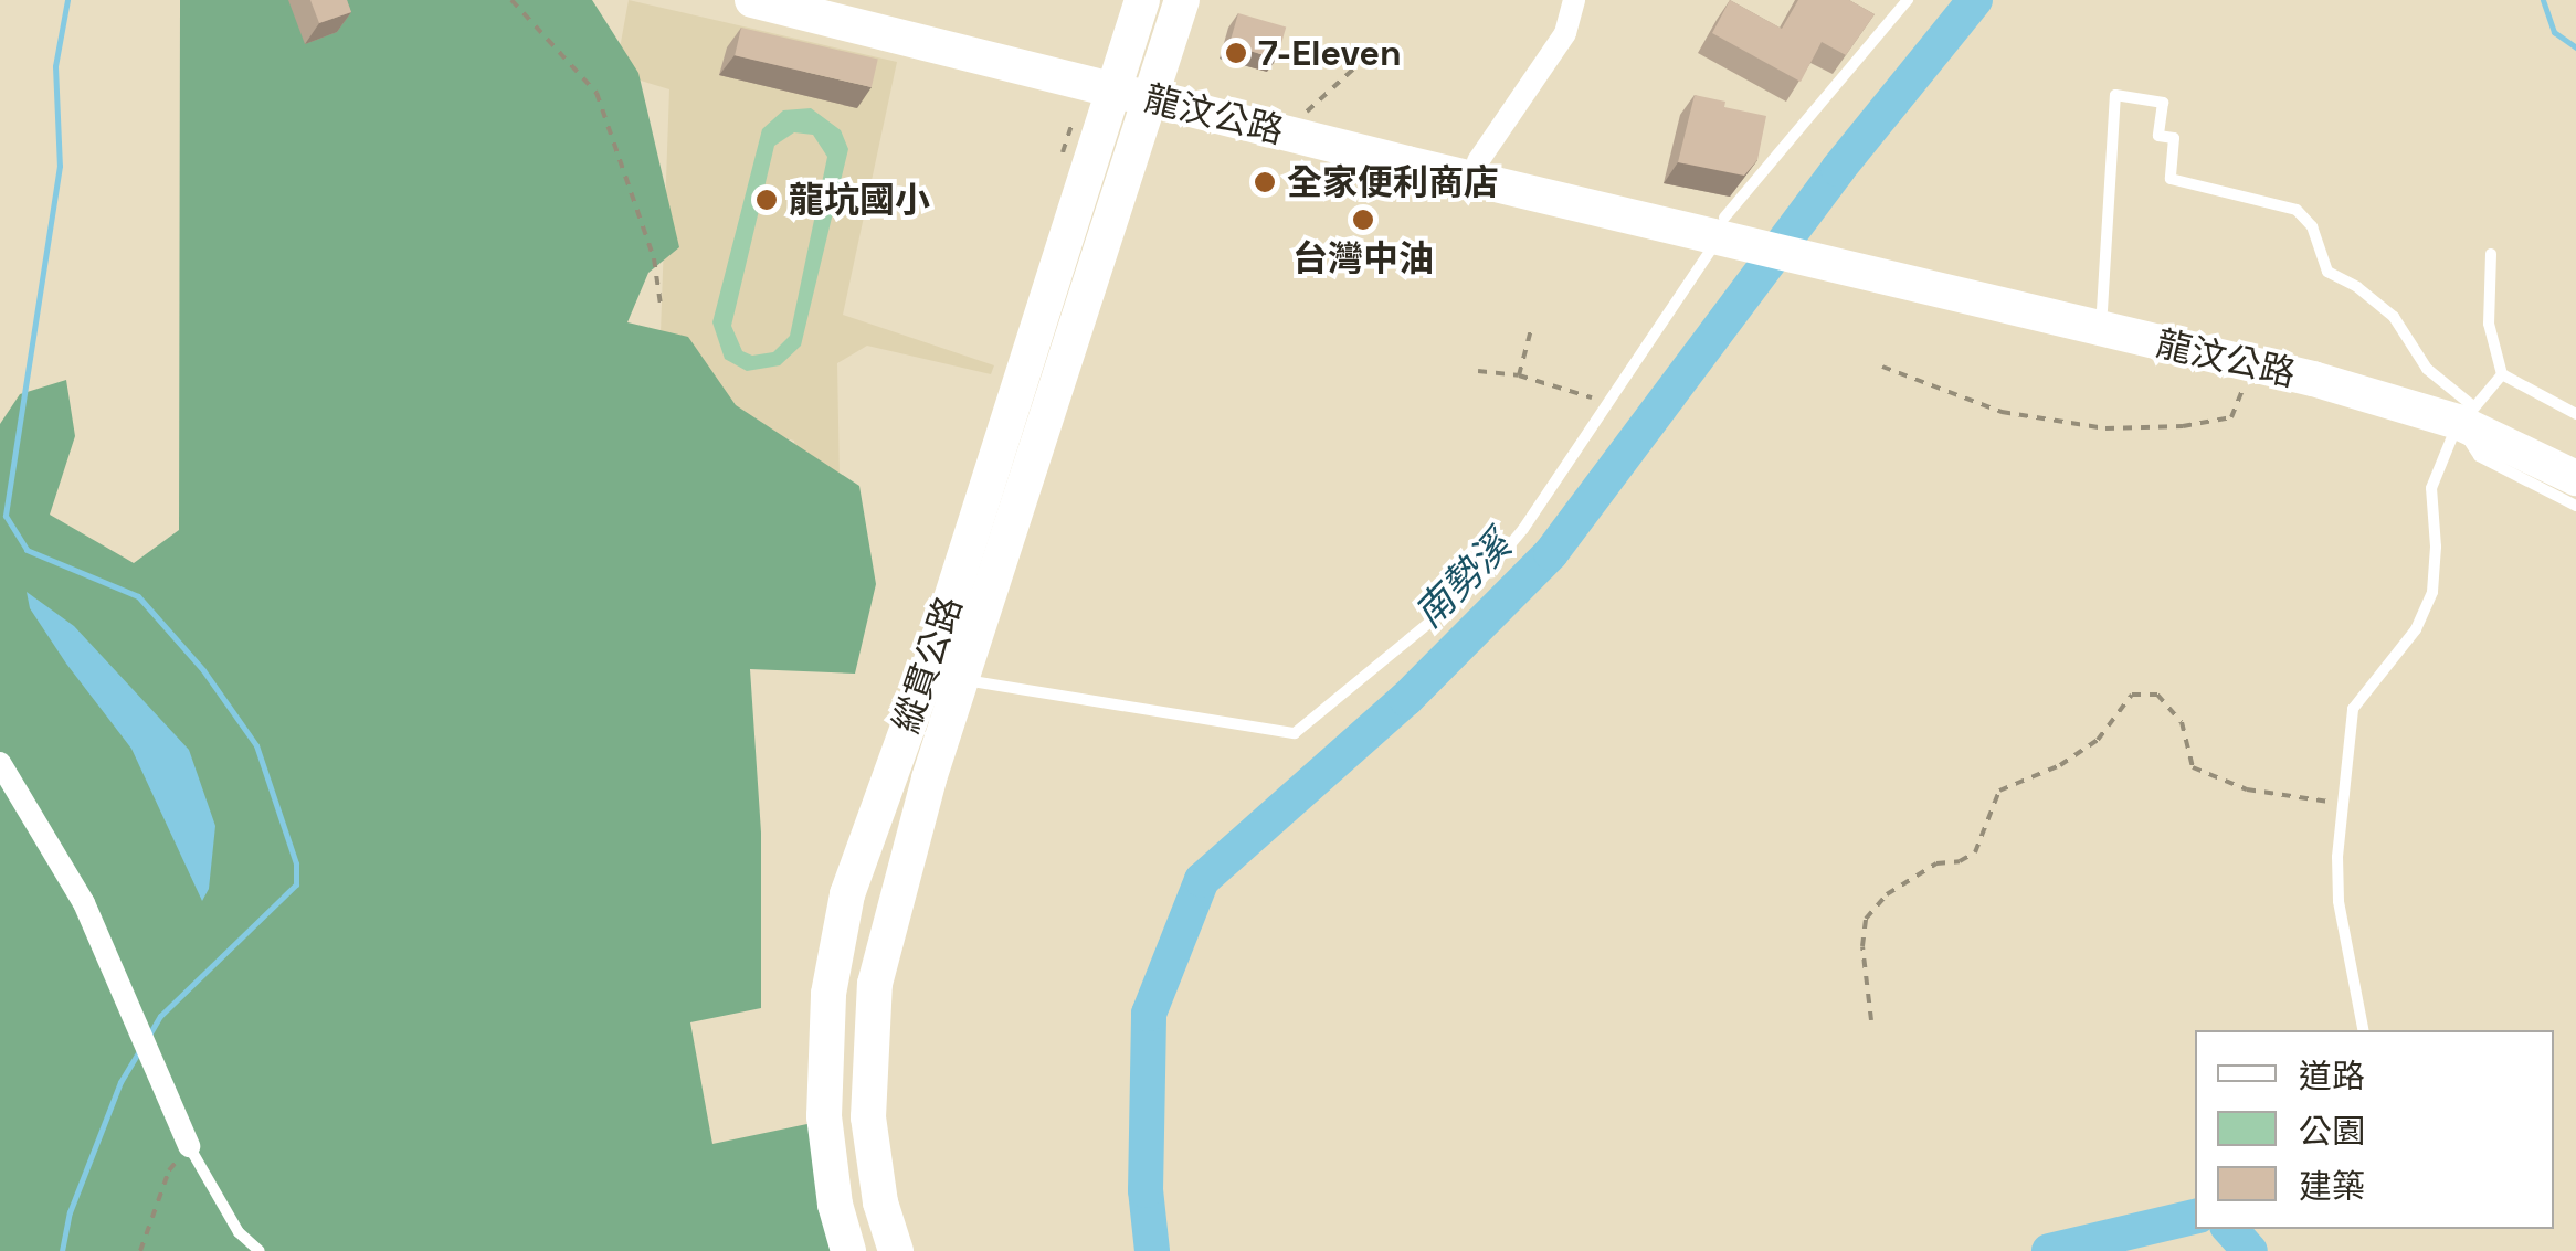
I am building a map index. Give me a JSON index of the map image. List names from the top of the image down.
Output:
{
  "streets": {
    "main road": ["龍汶公路", "縱貫公路"]
  },
  "crossings": [
    ["龍汶公路", "縱貫公路"]
  ],
  "water": ["南勢溪"],
  "places": [
    "7-Eleven",
    "全家便利商店",
    "龍坑國小",
    "台灣中油"
  ],
  "legend": ["道路", "公園", "建築"]
}
